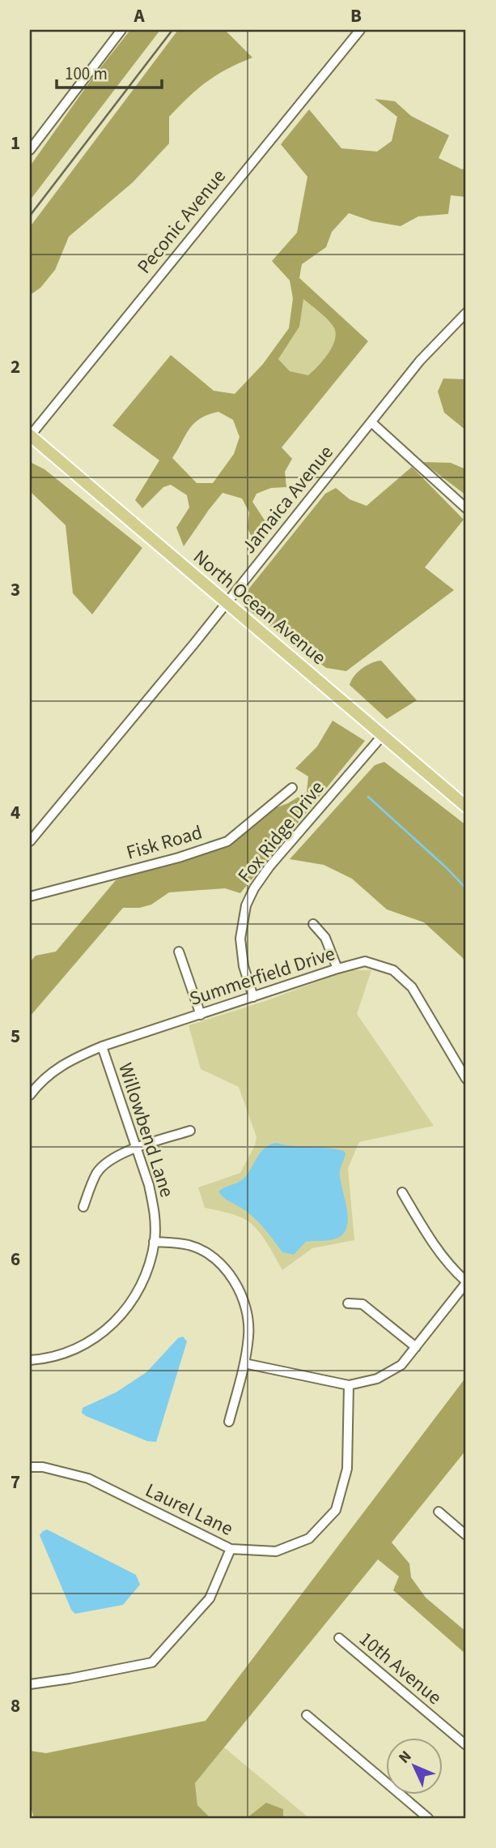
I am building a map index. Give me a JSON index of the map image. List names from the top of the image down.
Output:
{
  "streets": {
    "main road": ["North Ocean Avenue"],
    "street": [
      "Peconic Avenue",
      "Jamaica Avenue",
      "Fox Ridge Drive",
      "Fisk Road",
      "Summerfield Drive",
      "Willowbend Lane",
      "Laurel Lane",
      "10th Avenue"
    ]
  },
  "crossings": [
    ["Peconic Avenue", "North Ocean Avenue"],
    ["Jamaica Avenue", "North Ocean Avenue"],
    ["North Ocean Avenue", "Fox Ridge Drive"],
    ["Fox Ridge Drive", "Summerfield Drive"],
    ["Summerfield Drive", "Willowbend Lane"]
  ],
  "scale_bar": "100 m",
  "north": "top left",
  "grid": {
    "columns": ["A", "B"],
    "rows": [
      "1",
      "2",
      "3",
      "4",
      "5",
      "6",
      "7",
      "8"
    ]
  }
}
